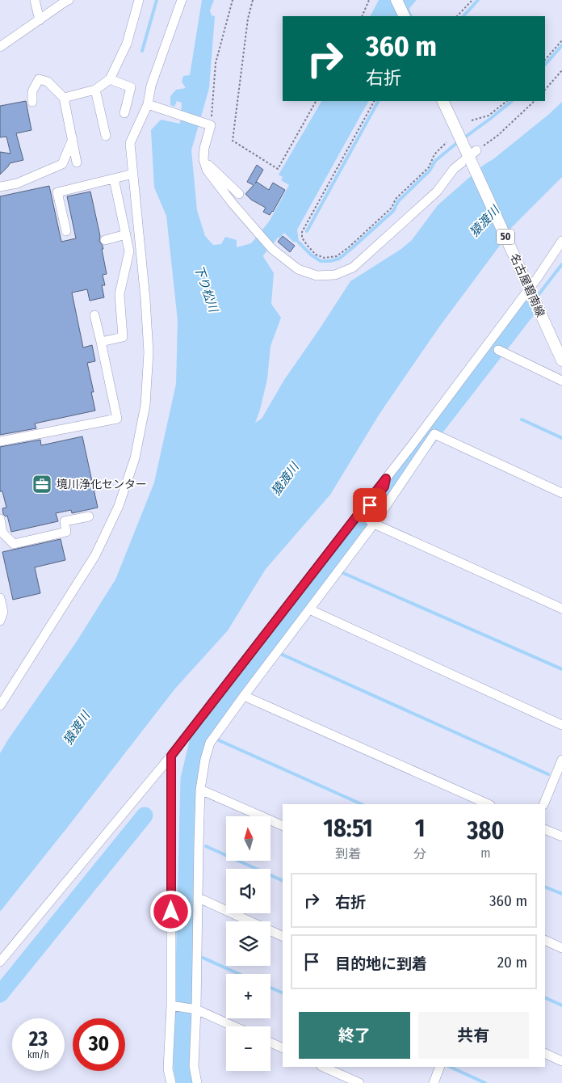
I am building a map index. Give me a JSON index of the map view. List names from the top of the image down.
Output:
{
  "streets": {
    "main road": ["50", "名古屋碧南線"]
  },
  "water": ["猿渡川", "下り松川"],
  "places": {
    "office": ["境川浄化センター"]
  },
  "north": "top",
  "page": {
    "turn": ["360 m", "右折"],
    "eta": [
      "18:51",
      "到着",
      "1",
      "分",
      "380",
      "m"
    ],
    "map_buttons": ["+", "−"],
    "list": [
      {
        "name": "右折",
        "value": "360 m"
      },
      {
        "name": "目的地に到着",
        "value": "20 m"
      }
    ],
    "buttons": ["終了", "共有"],
    "speed": "23 km/h",
    "limit": "30"
  }
}
